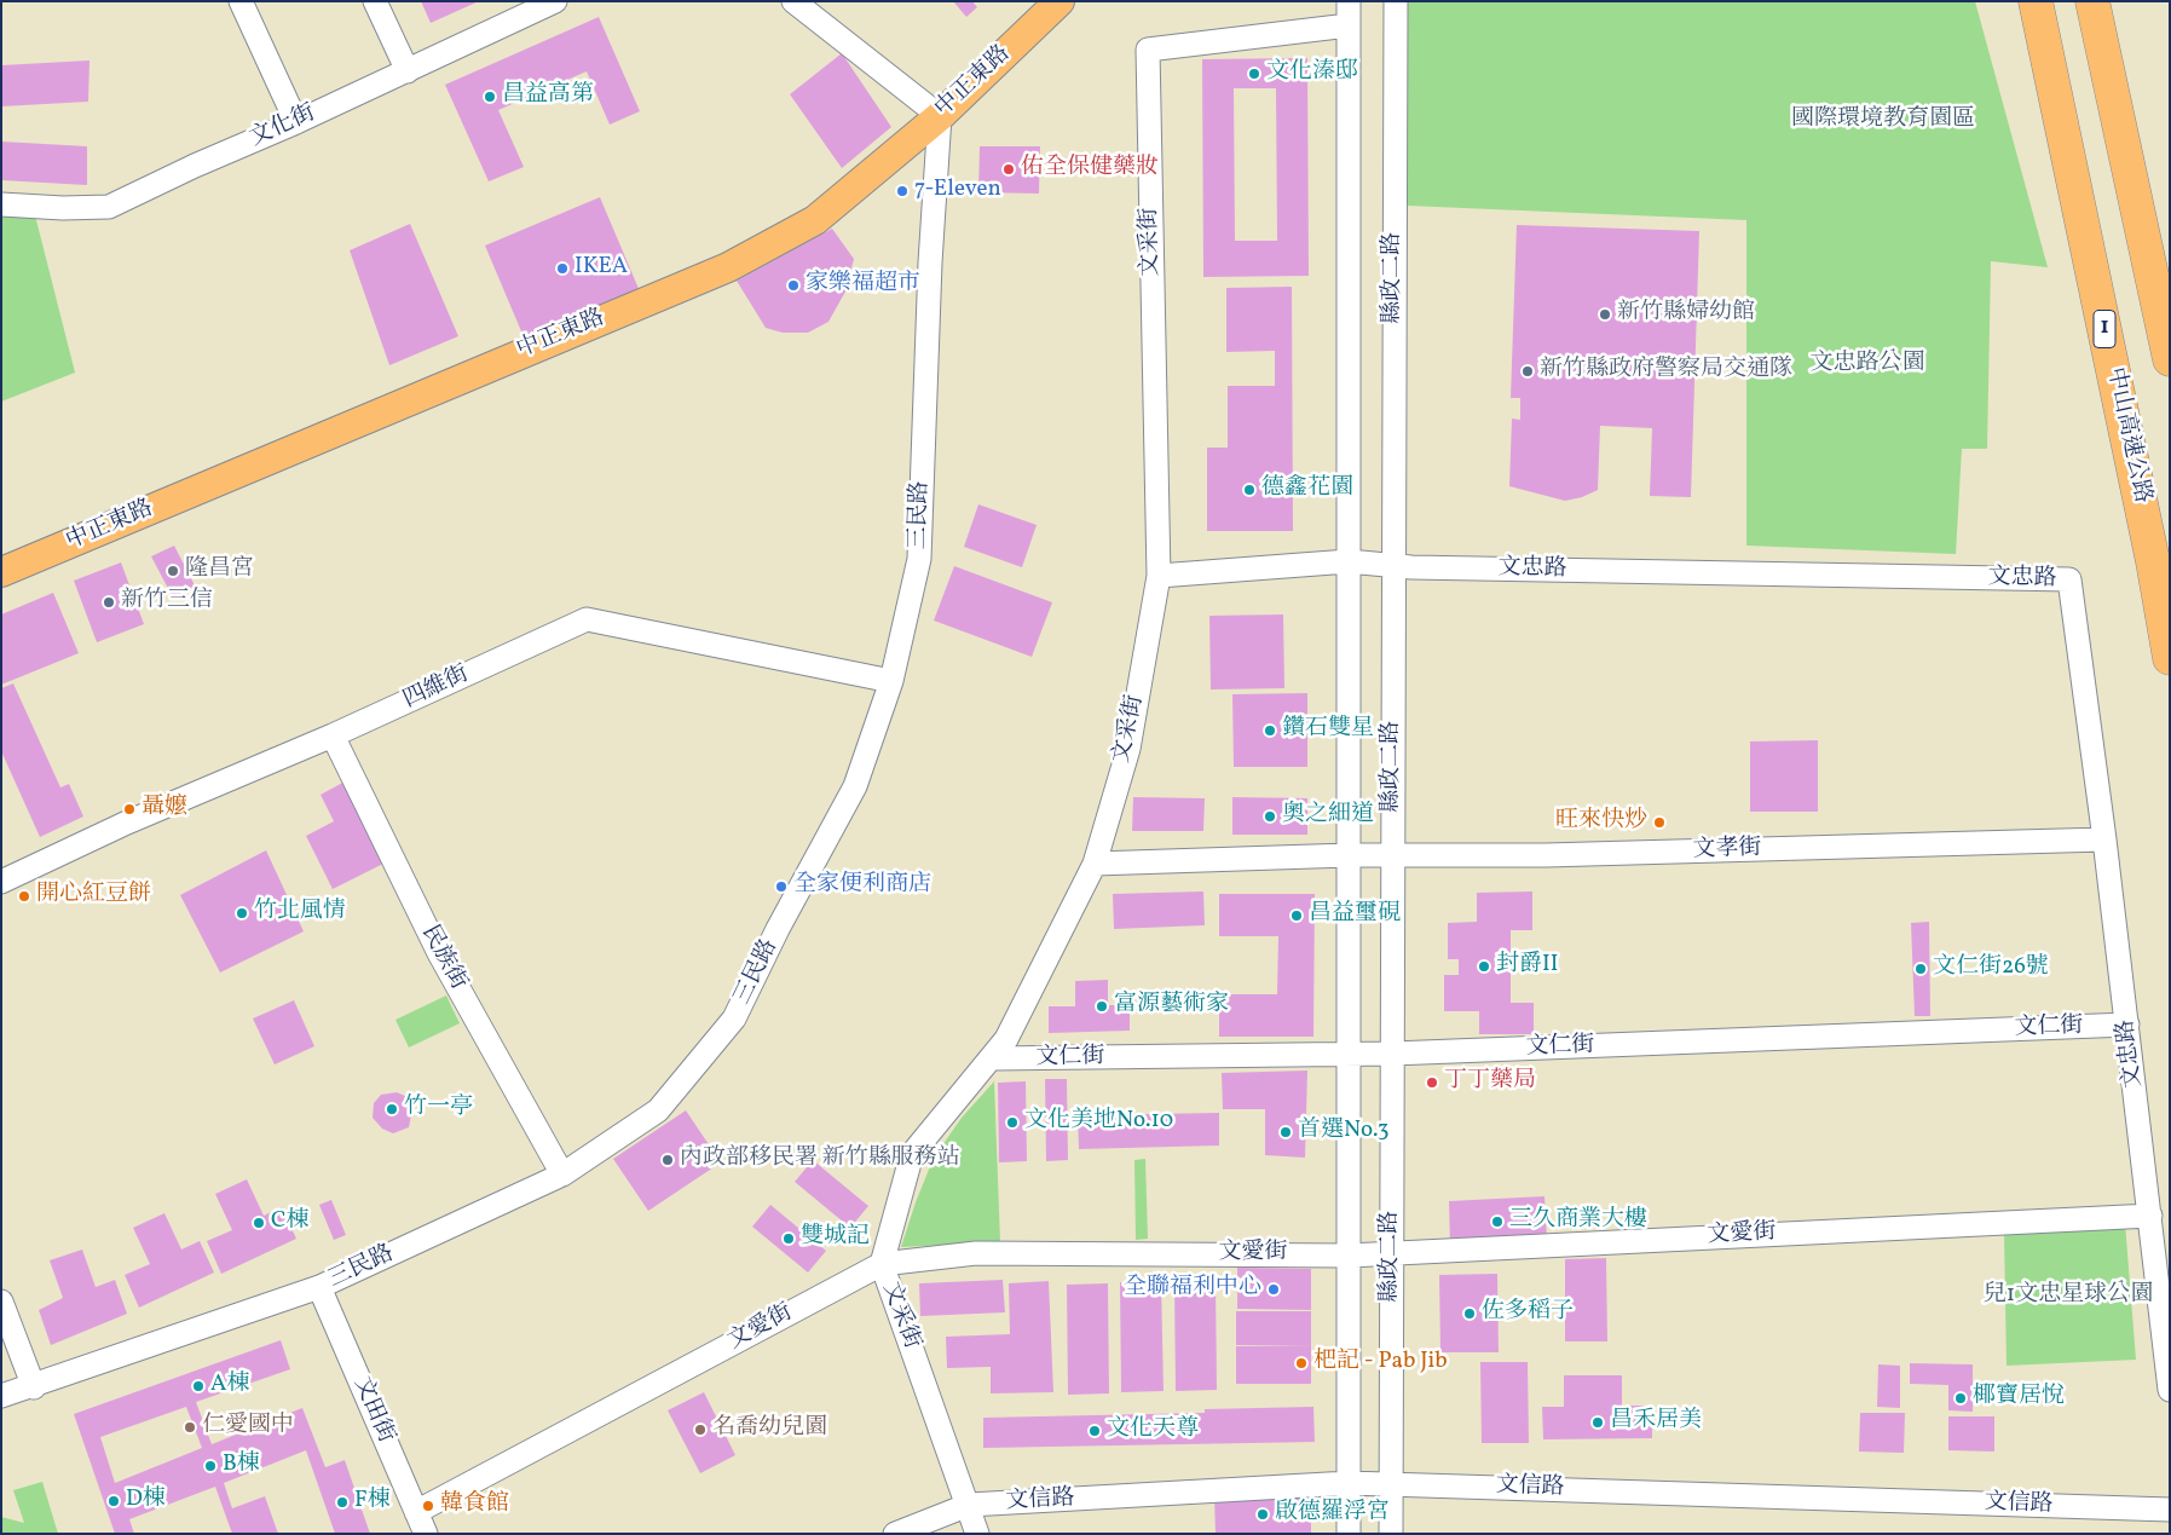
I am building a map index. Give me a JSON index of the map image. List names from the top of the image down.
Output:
{
  "streets": {
    "highway": ["1", "中山高速公路"],
    "main road": ["中正東路"],
    "street": [
      "文化街",
      "文采街",
      "縣政二路",
      "三民路",
      "文忠路",
      "四維街",
      "文孝街",
      "民族街",
      "文仁街",
      "文愛街",
      "文田街",
      "文信路"
    ]
  },
  "crossings": [
    ["中正東路", "三民路"],
    ["文采街", "縣政二路"],
    ["文采街", "文忠路"],
    ["文采街", "文孝街"],
    ["文采街", "文仁街"],
    ["文采街", "文愛街"],
    ["文采街", "文信路"],
    ["縣政二路", "文忠路"],
    ["縣政二路", "文孝街"],
    ["縣政二路", "文仁街"],
    ["縣政二路", "文愛街"],
    ["縣政二路", "文信路"],
    ["三民路", "四維街"],
    ["三民路", "民族街"],
    ["三民路", "文田街"],
    ["文忠路", "文孝街"],
    ["文忠路", "文仁街"],
    ["文忠路", "文愛街"],
    ["四維街", "民族街"],
    ["文愛街", "文田街"]
  ],
  "parks": ["國際環境教育園區", "文忠路公園", "兒1文忠星球公園"],
  "places": [
    "文化溱邸",
    "昌益高第",
    "佑全保健藥妝",
    "7-Eleven",
    "IKEA",
    "家樂福超市",
    "新竹縣婦幼館",
    "新竹縣政府警察局交通隊",
    "德鑫花園",
    "隆昌宮",
    "新竹三信",
    "鑽石雙星",
    "聶嬤",
    "奧之細道",
    "旺來快炒",
    "全家便利商店",
    "開心紅豆餅",
    "竹北風情",
    "昌益璽硯",
    "封爵II",
    "文仁街26號",
    "富源藝術家",
    "丁丁藥局",
    "竹一亭",
    "文化美地No.10",
    "首選No.3",
    "內政部移民署 新竹縣服務站",
    "三久商業大樓",
    "C棟",
    "雙城記",
    "全聯福利中心",
    "佐多稻子",
    "杷記 - Pab Jib",
    "A棟",
    "椰寶居悅",
    "昌禾居美",
    "仁愛國中",
    "名喬幼兒園",
    "文化天尊",
    "B棟",
    "D棟",
    "F棟",
    "韓食館",
    "啟德羅浮宮"
  ]
}
